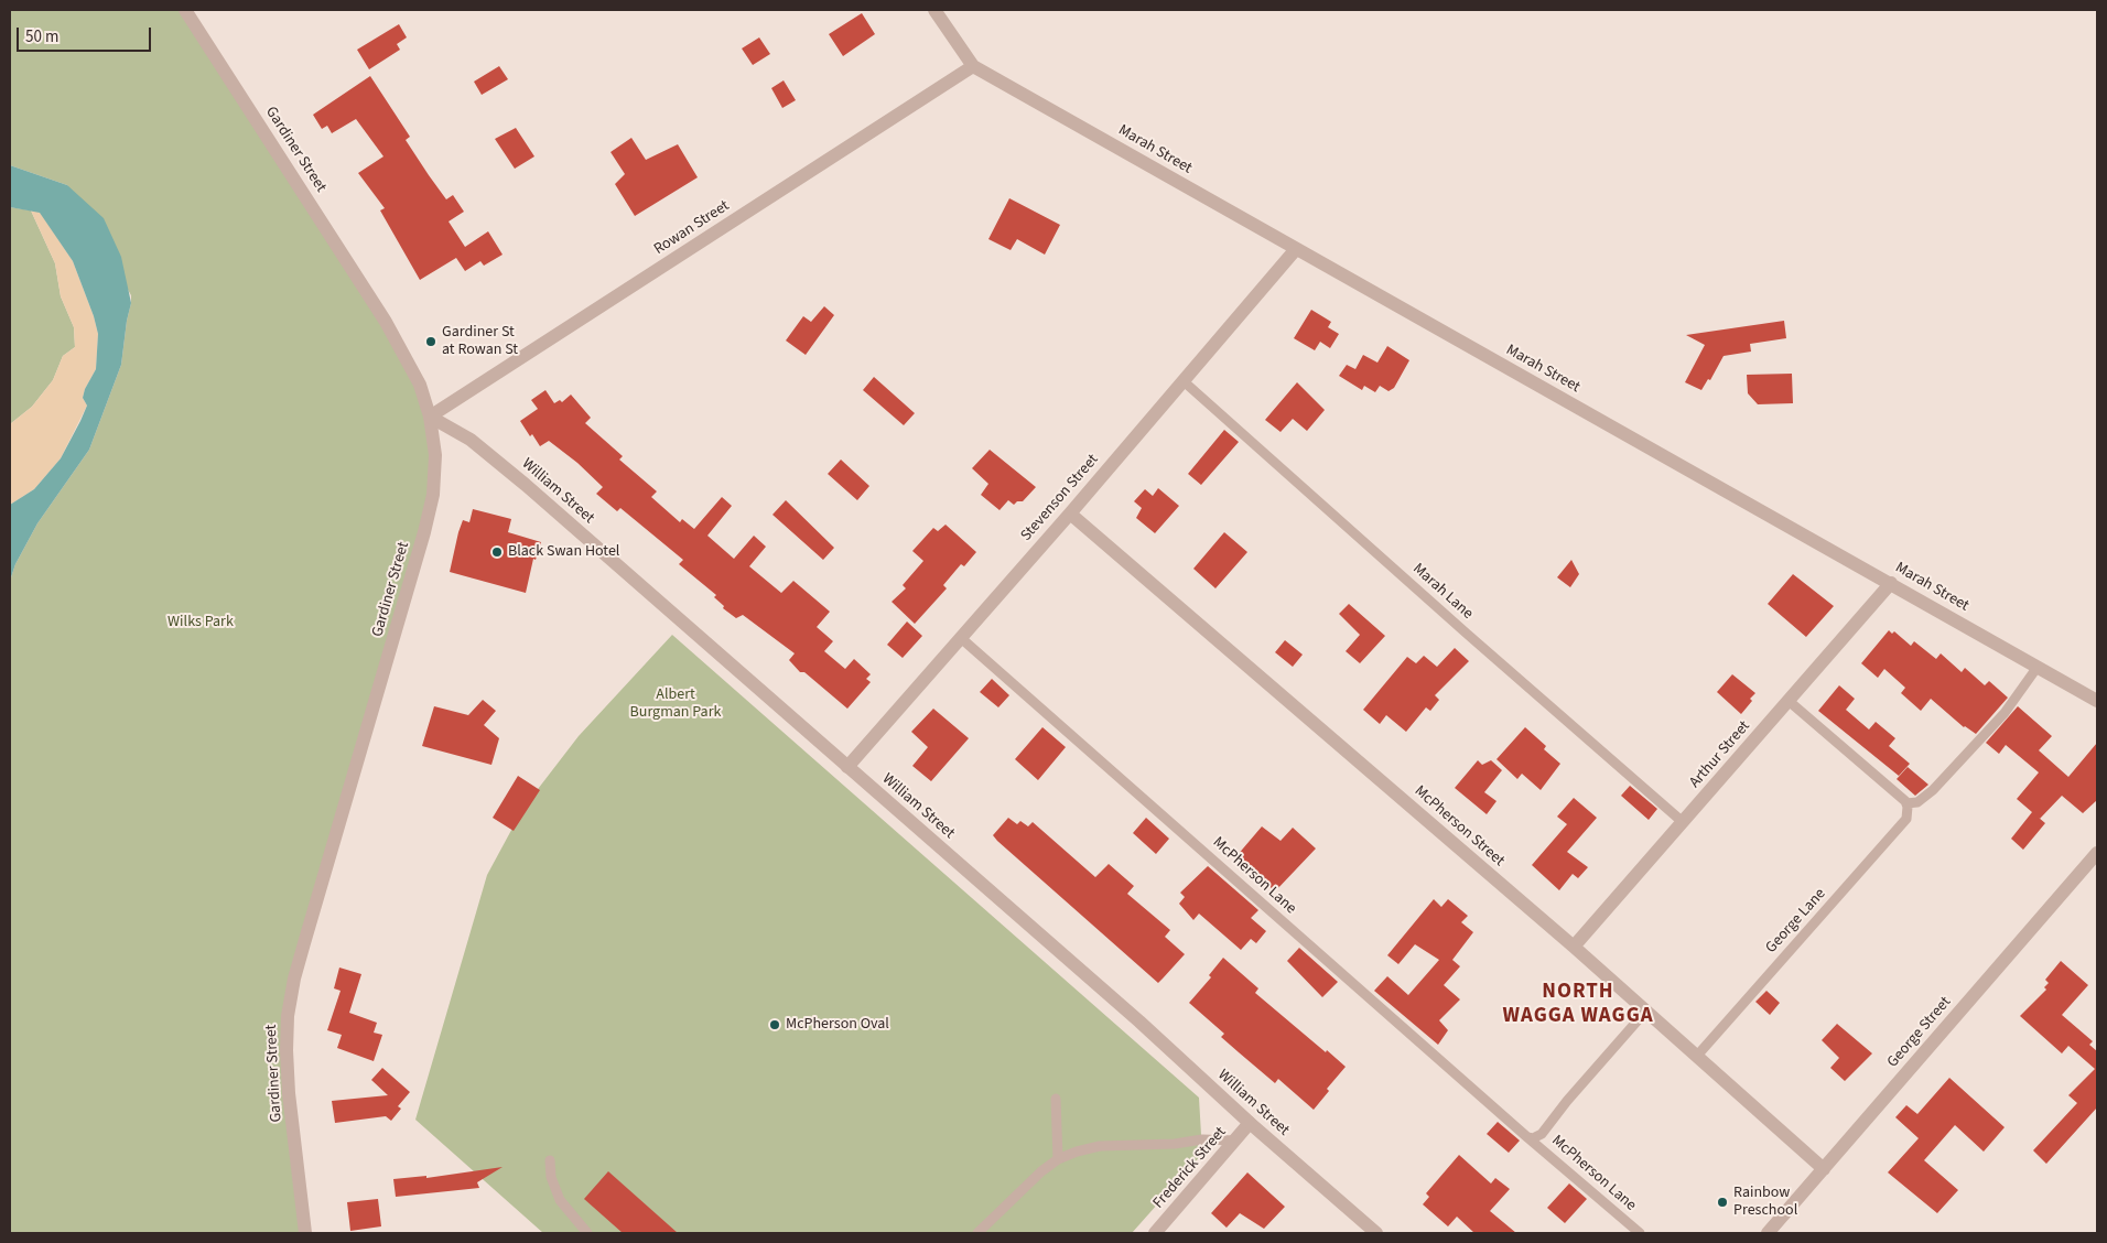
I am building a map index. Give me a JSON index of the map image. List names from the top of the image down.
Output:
{
  "streets": {
    "street": [
      "Gardiner Street",
      "Marah Street",
      "Rowan Street",
      "William Street",
      "Stevenson Street",
      "Arthur Street",
      "McPherson Street",
      "George Street",
      "Frederick Street"
    ],
    "lane": ["Marah Lane", "McPherson Lane", "George Lane"]
  },
  "crossings": [
    ["Gardiner Street", "Rowan Street"],
    ["Gardiner Street", "William Street"],
    ["Marah Street", "Rowan Street"],
    ["Marah Street", "Stevenson Street"],
    ["Marah Street", "Arthur Street"],
    ["Rowan Street", "William Street"],
    ["William Street", "Stevenson Street"],
    ["William Street", "Frederick Street"],
    ["Stevenson Street", "Marah Lane"],
    ["Stevenson Street", "McPherson Street"],
    ["Stevenson Street", "McPherson Lane"],
    ["Marah Lane", "Arthur Street"],
    ["Arthur Street", "McPherson Street"],
    ["McPherson Street", "McPherson Lane"],
    ["McPherson Street", "George Lane"],
    ["McPherson Street", "George Street"]
  ],
  "districts": ["NORTH WAGGA WAGGA"],
  "parks": ["Wilks Park", "Albert Burgman Park"],
  "places": [
    "Gardiner St at Rowan St",
    "Black Swan Hotel",
    "McPherson Oval",
    "Rainbow Preschool"
  ],
  "scale_bar": "50 m"
}
